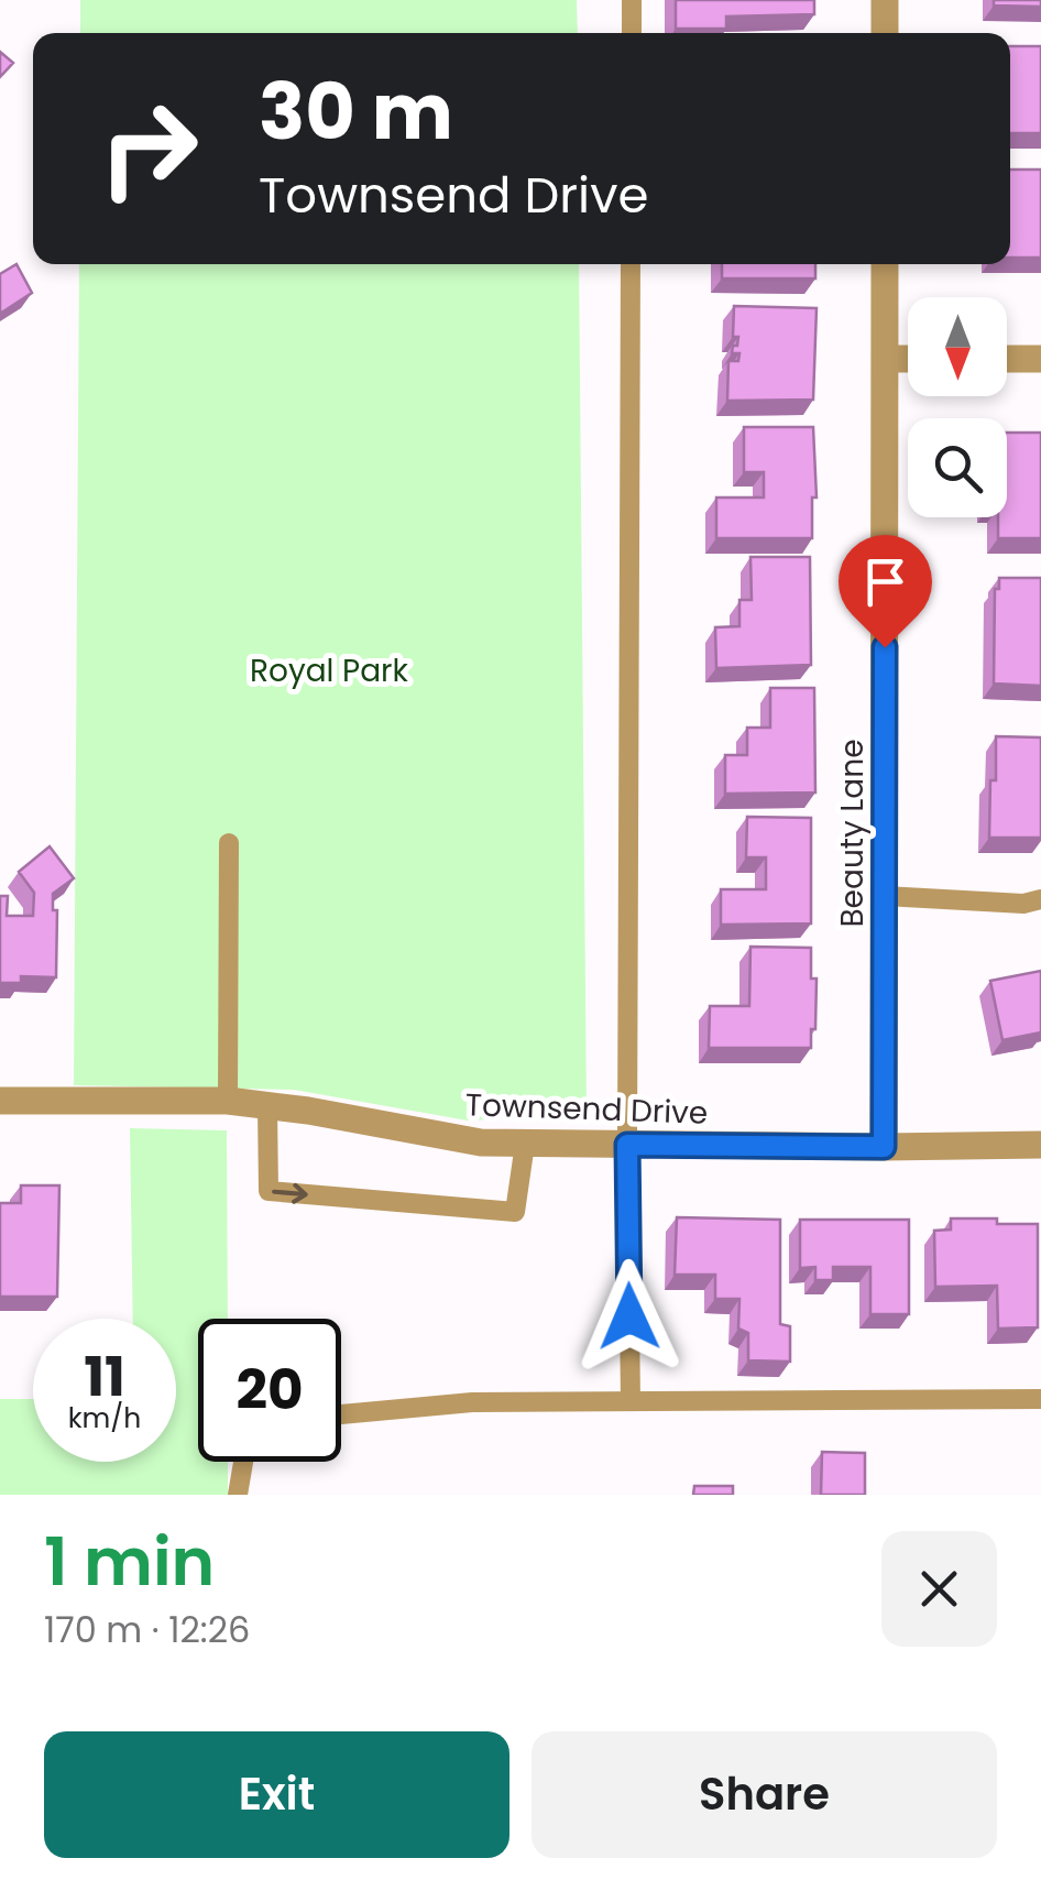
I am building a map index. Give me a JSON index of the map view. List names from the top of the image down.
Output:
{
  "streets": {
    "street": ["Beauty Lane", "Townsend Drive"]
  },
  "crossings": [
    ["Beauty Lane", "Townsend Drive"]
  ],
  "parks": ["Royal Park"],
  "north": "bottom",
  "page": {
    "turn": ["30 m", "Townsend Drive"],
    "speed": "11 km/h",
    "limit": "20",
    "heading": ["1 min", "170 m · 12:26"],
    "buttons": ["Exit", "Share"]
  }
}
